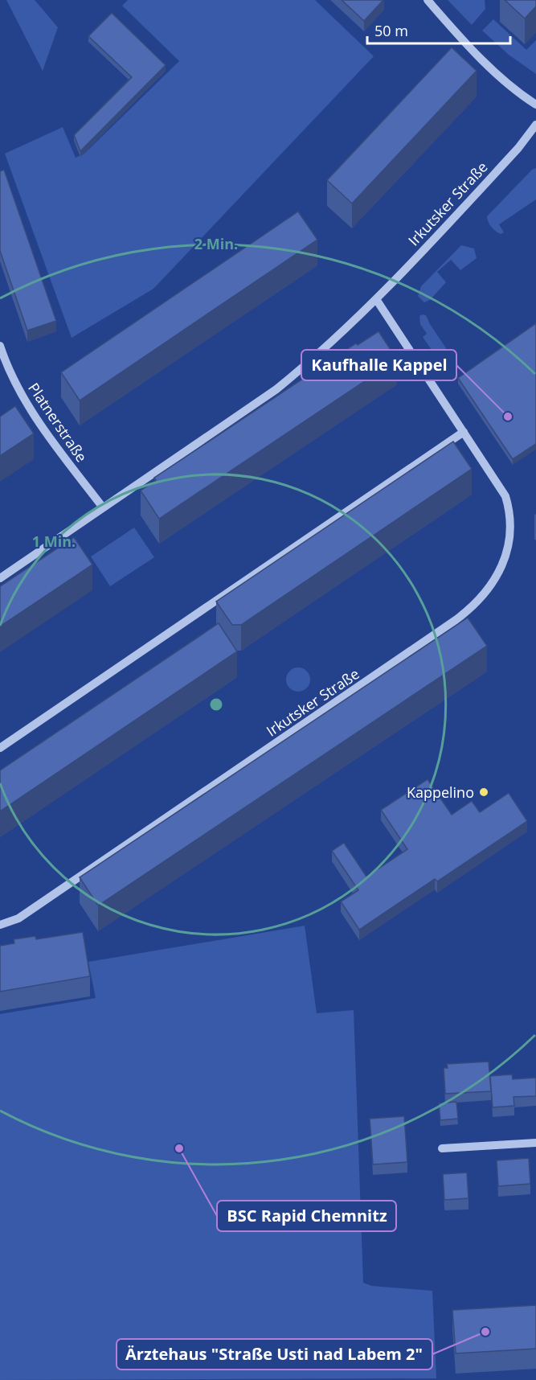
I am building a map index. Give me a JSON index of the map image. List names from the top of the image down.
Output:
{
  "streets": {
    "street": ["Irkutsker Straße", "Platnerstraße"]
  },
  "crossings": [
    ["Irkutsker Straße", "Platnerstraße"]
  ],
  "places": [
    "Kaufhalle Kappel",
    "Kappelino",
    "BSC Rapid Chemnitz",
    "Ärztehaus \"Straße Usti nad Labem 2\""
  ],
  "scale_bar": "50 m",
  "rings": ["2 Min.", "1 Min."]
}
